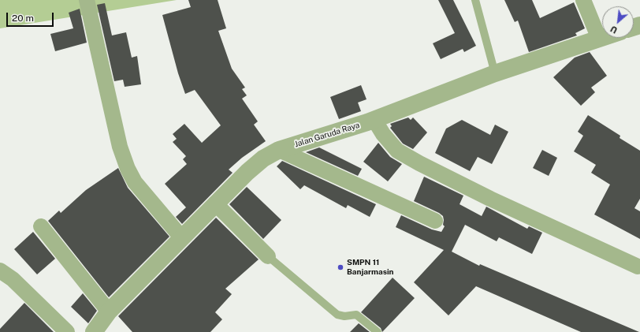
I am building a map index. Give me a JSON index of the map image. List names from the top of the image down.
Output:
{
  "streets": {
    "street": ["Jalan Garuda Raya"]
  },
  "places": ["SMPN 11 Banjarmasin"],
  "scale_bar": "20 m",
  "north": "bottom left"
}
